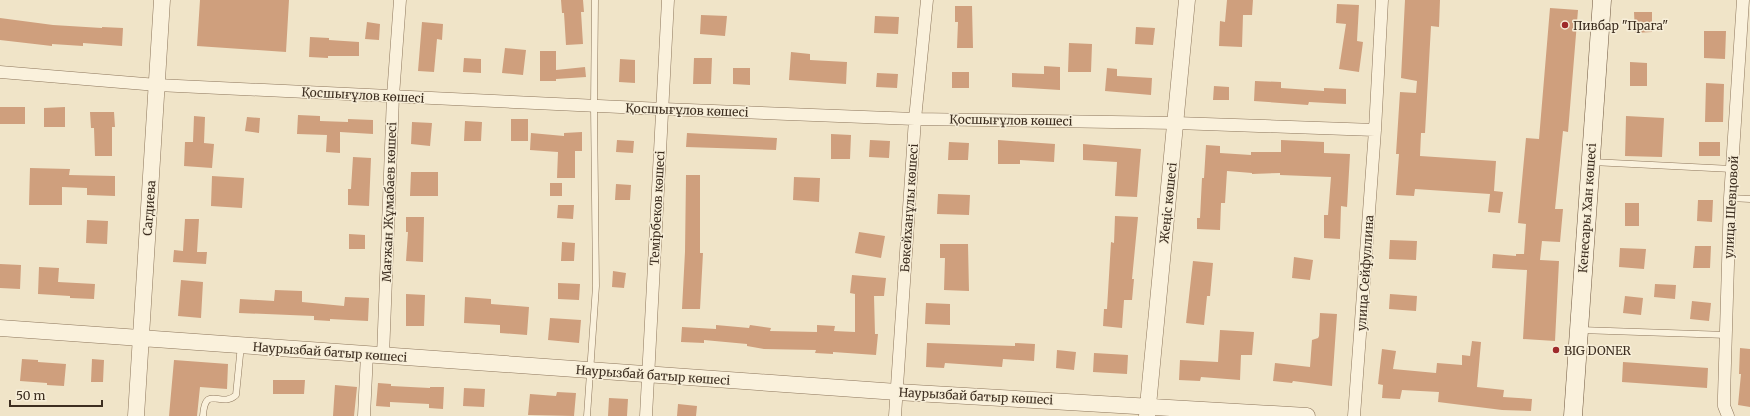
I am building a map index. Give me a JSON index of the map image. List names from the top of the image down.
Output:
{
  "streets": {
    "main road": ["Кенесары Хан көшесі"],
    "street": [
      "Қосшығұлов көшесі",
      "Мағжан Жұмабаев көшесі",
      "Жеңіс көшесі",
      "улица Шевцовой",
      "Сагдиева",
      "Темірбеков көшесі",
      "Бөкейханұлы көшесі",
      "улица Сейфуллина",
      "Наурызбай батыр көшесі"
    ]
  },
  "crossings": [
    ["Қосшығұлов көшесі", "Мағжан Жұмабаев көшесі"],
    ["Қосшығұлов көшесі", "Жеңіс көшесі"],
    ["Қосшығұлов көшесі", "Сагдиева"],
    ["Қосшығұлов көшесі", "Темірбеков көшесі"],
    ["Қосшығұлов көшесі", "Бөкейханұлы көшесі"],
    ["Қосшығұлов көшесі", "улица Сейфуллина"],
    ["Мағжан Жұмабаев көшесі", "Наурызбай батыр көшесі"],
    ["Жеңіс көшесі", "Наурызбай батыр көшесі"],
    ["Сагдиева", "Наурызбай батыр көшесі"],
    ["Темірбеков көшесі", "Наурызбай батыр көшесі"],
    ["Бөкейханұлы көшесі", "Наурызбай батыр көшесі"]
  ],
  "places": ["Пивбар \"Прага\"", "BIG DONER"],
  "scale_bar": "50 m"
}
